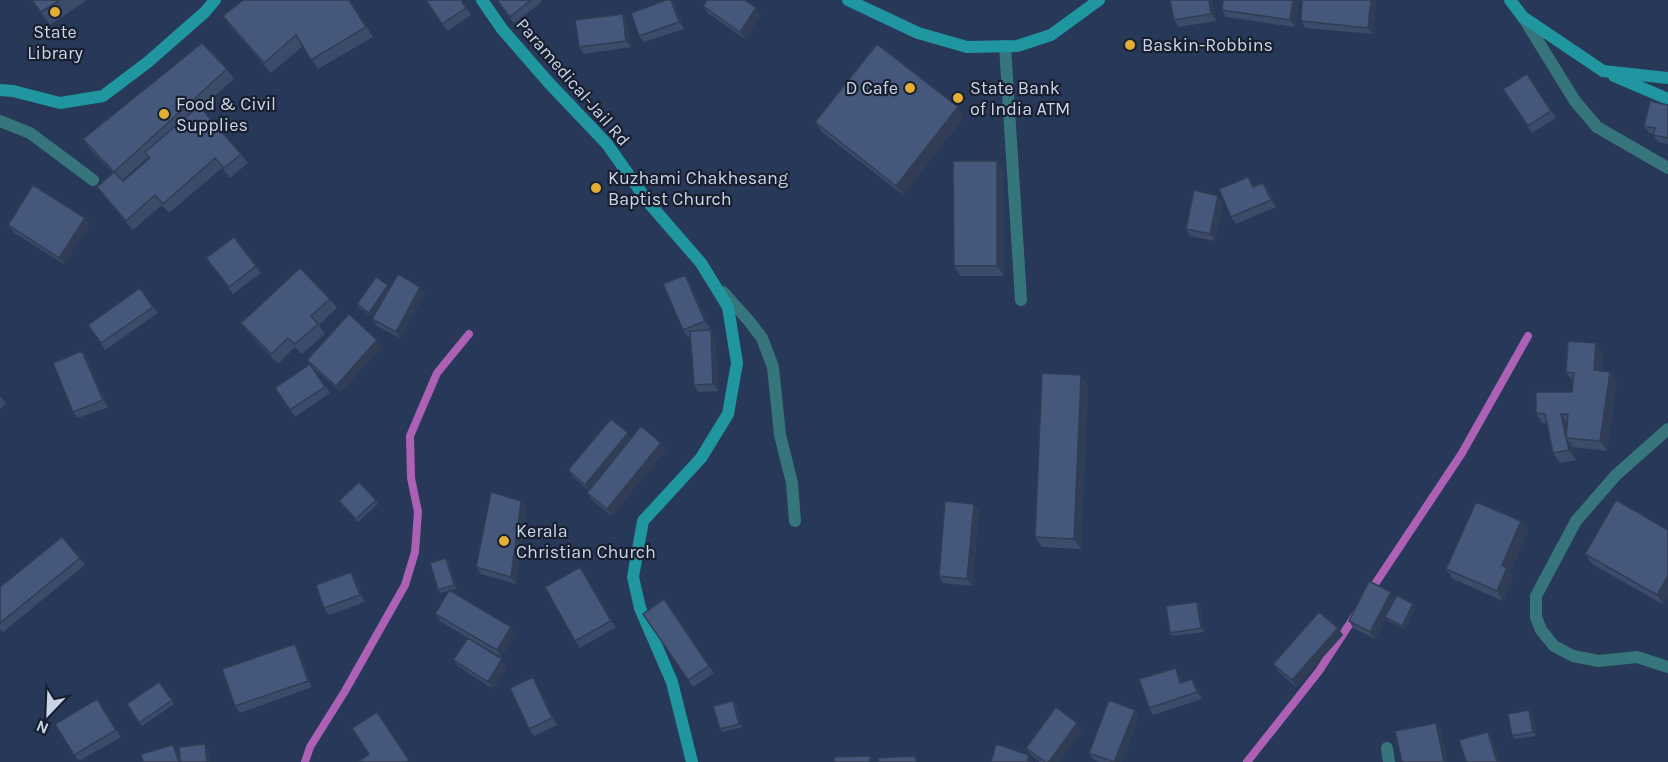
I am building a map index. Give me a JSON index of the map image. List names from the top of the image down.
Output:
{
  "streets": {
    "main road": ["Paramedical-Jail Rd"]
  },
  "places": [
    "State Library",
    "Baskin-Robbins",
    "D Cafe",
    "State Bank of India ATM",
    "Food & Civil Supplies",
    "Kuzhami Chakhesang Baptist Church",
    "Kerala Christian Church"
  ],
  "north": "bottom left"
}
